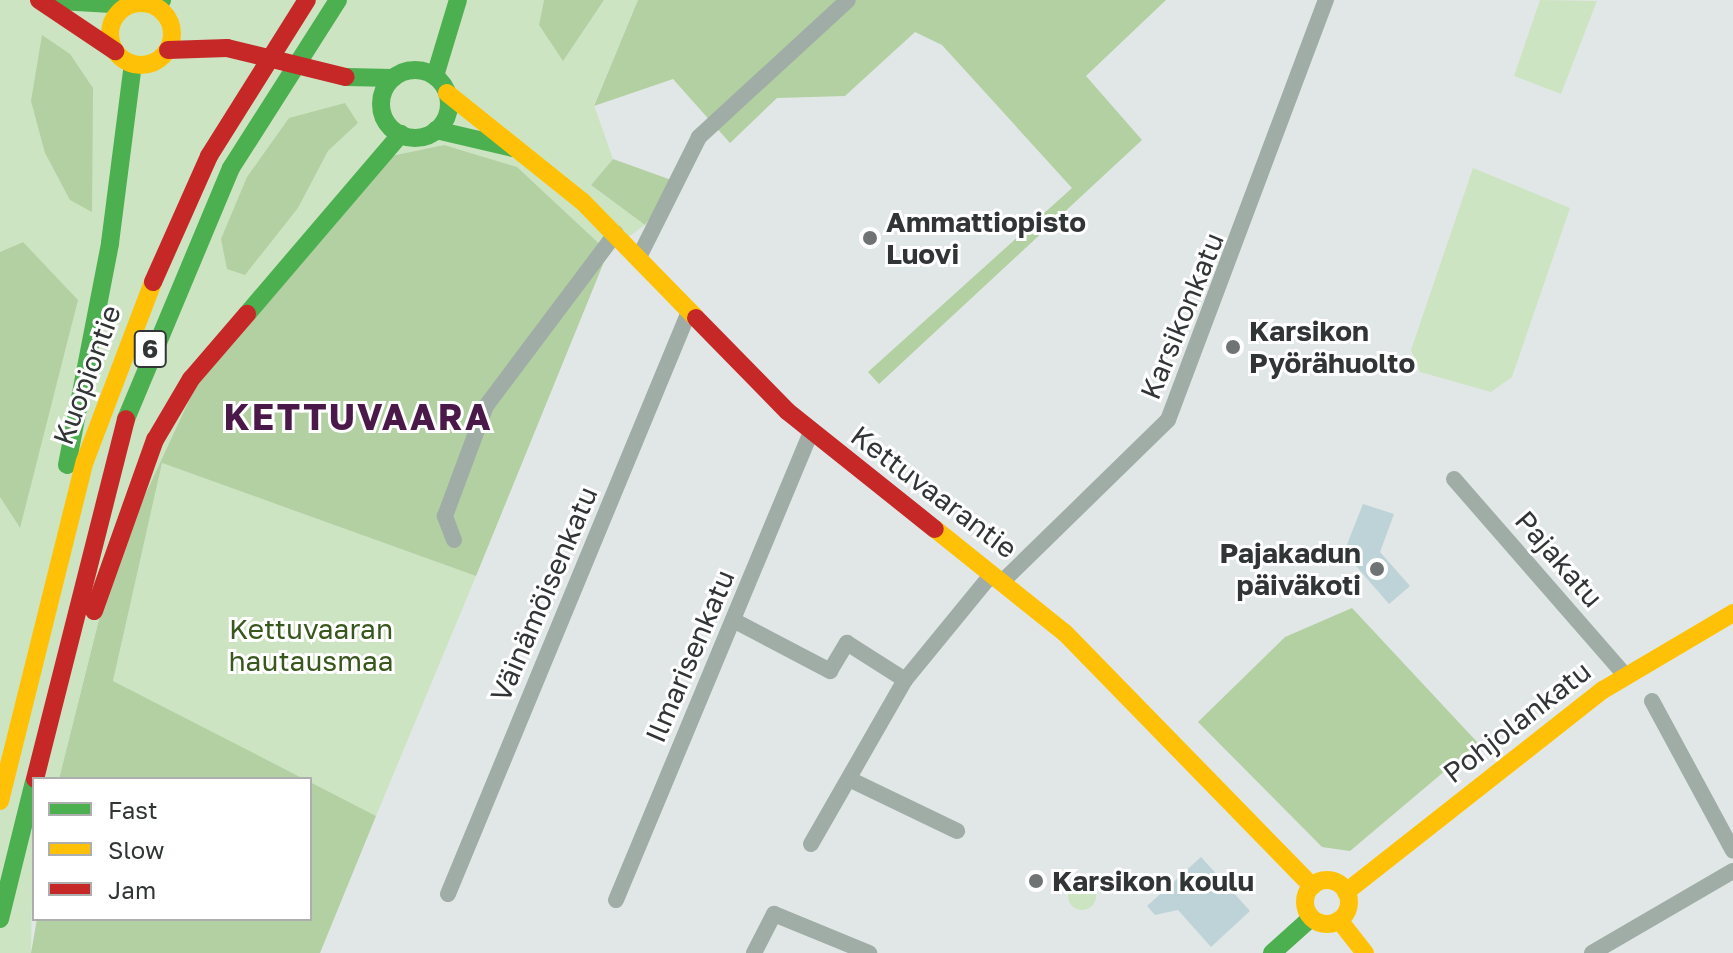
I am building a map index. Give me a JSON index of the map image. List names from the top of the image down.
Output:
{
  "streets": {
    "main road": [
      "6",
      "Kuopiontie",
      "Kettuvaarantie",
      "Pohjolankatu"
    ],
    "street": [
      "Karsikonkatu",
      "Pajakatu",
      "Väinämöisenkatu",
      "Ilmarisenkatu"
    ]
  },
  "crossings": [
    ["Karsikonkatu", "Kettuvaarantie"],
    ["Kettuvaarantie", "Väinämöisenkatu"],
    ["Kettuvaarantie", "Ilmarisenkatu"],
    ["Kettuvaarantie", "Pohjolankatu"],
    ["Pajakatu", "Pohjolankatu"]
  ],
  "districts": ["KETTUVAARA"],
  "parks": ["Kettuvaaran hautausmaa"],
  "places": [
    "Ammattiopisto Luovi",
    "Karsikon Pyörähuolto",
    "Pajakadun päiväkoti",
    "Karsikon koulu"
  ],
  "legend": ["Fast", "Slow", "Jam"]
}
